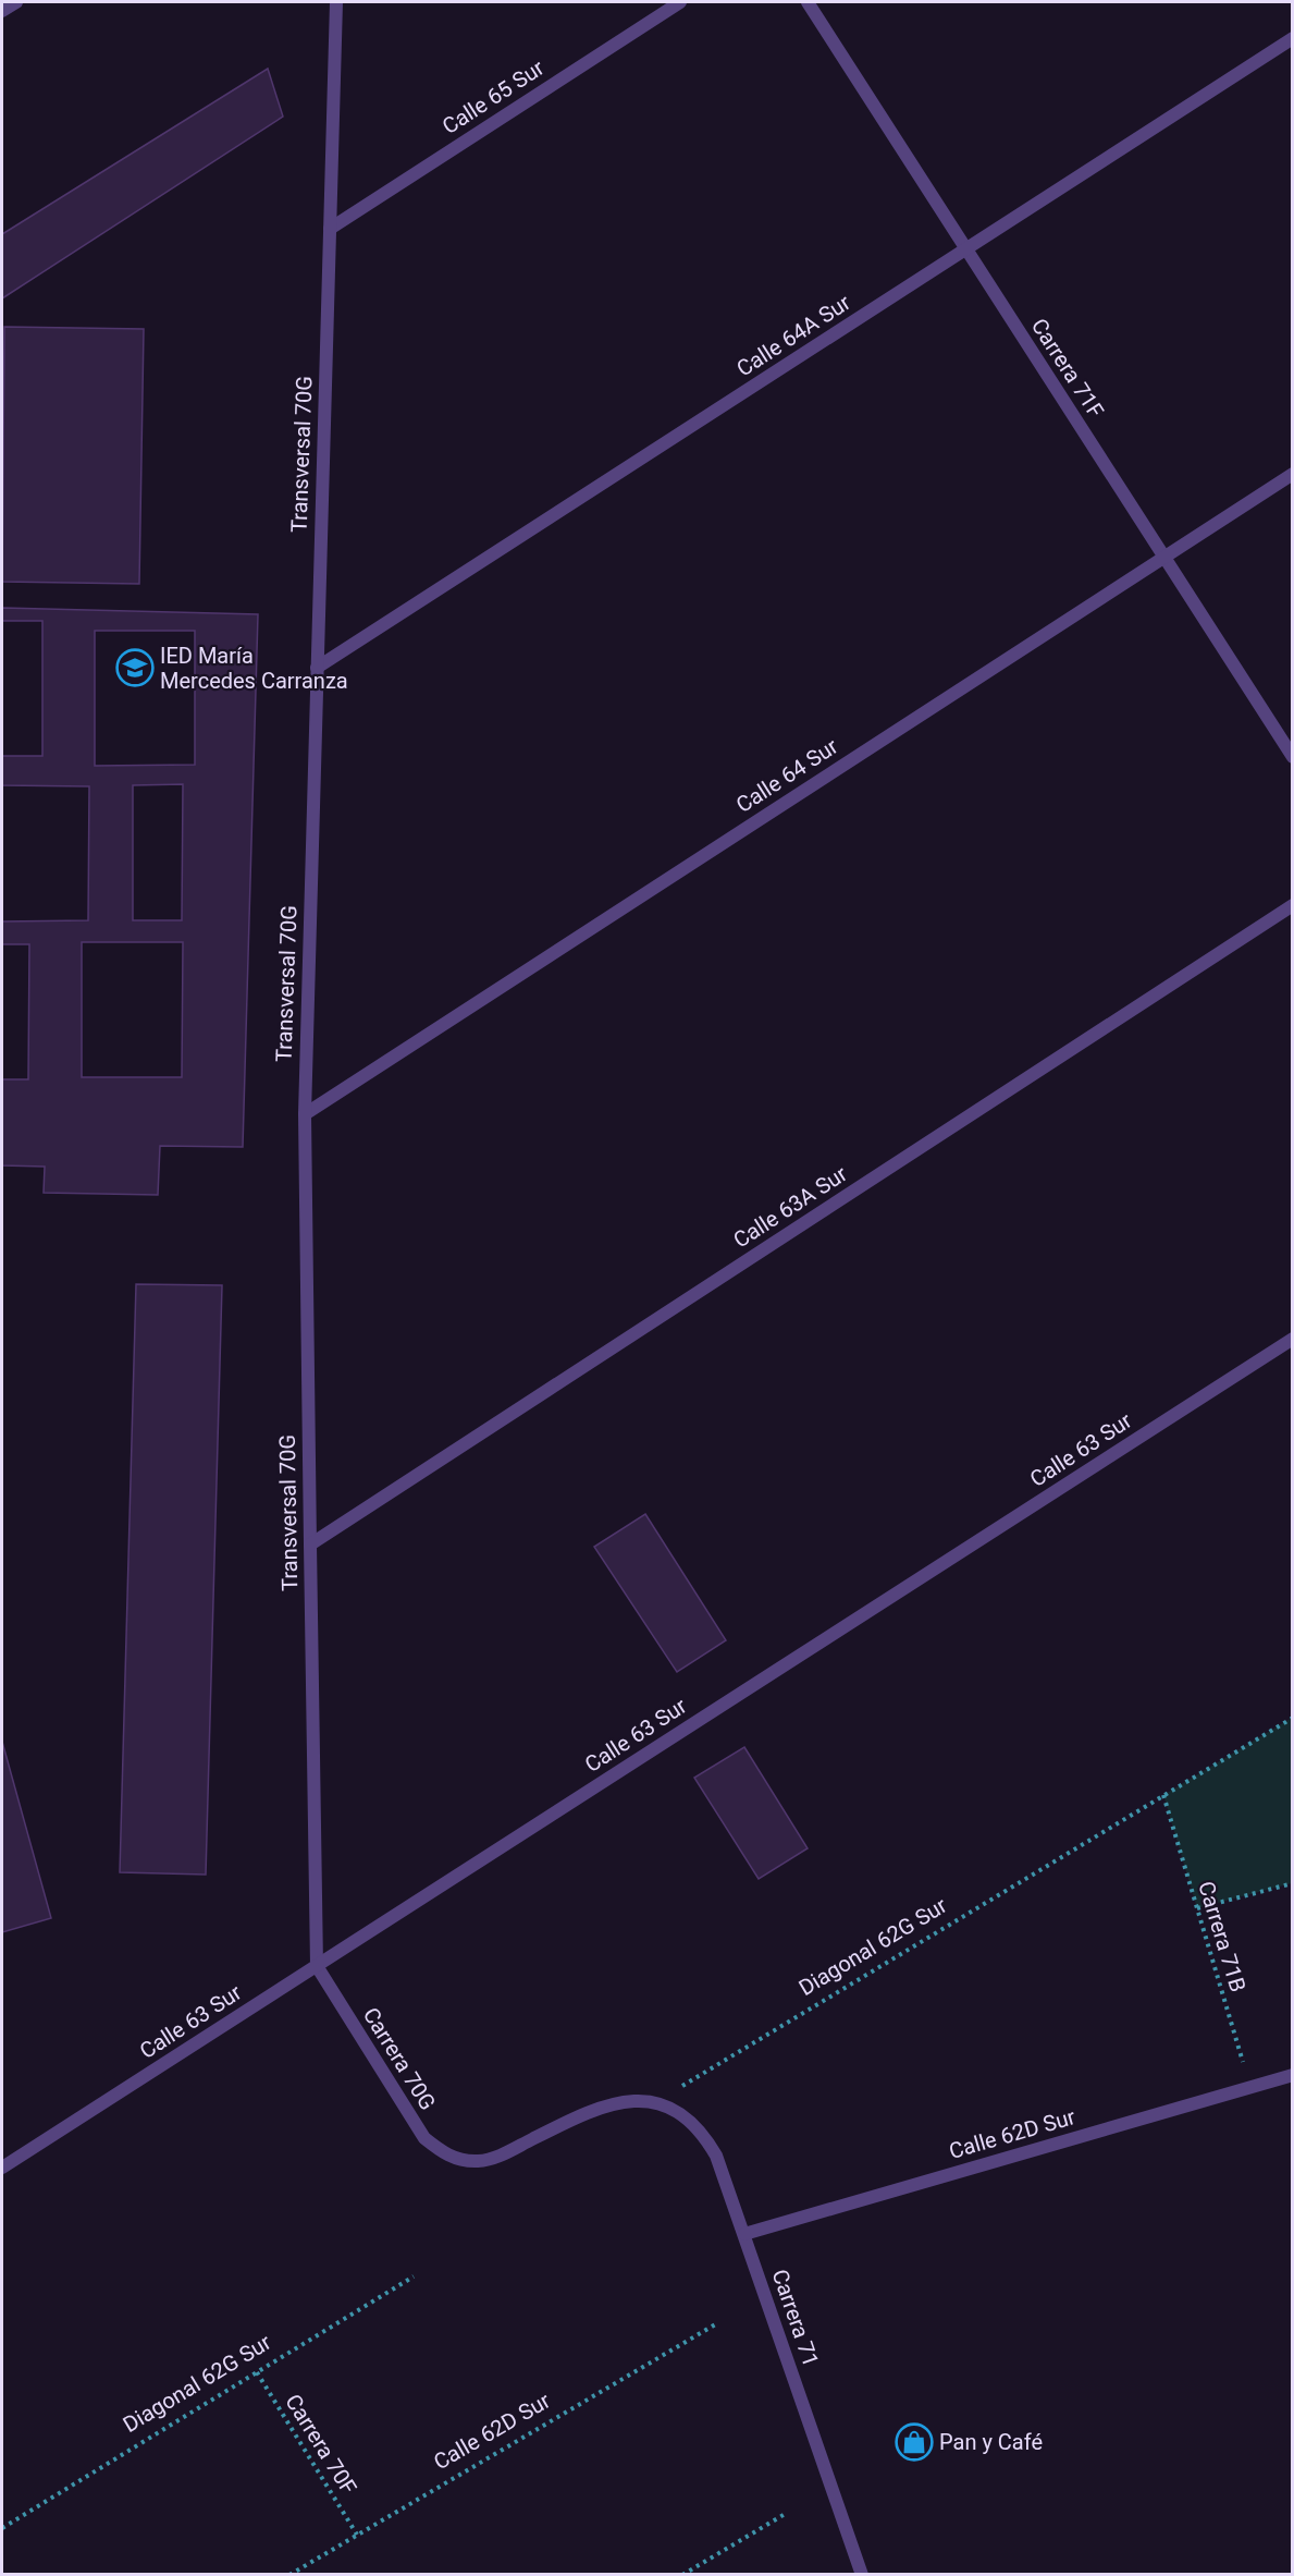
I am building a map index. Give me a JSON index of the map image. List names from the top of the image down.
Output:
{
  "streets": {
    "street": [
      "Calle 65 Sur",
      "Calle 64A Sur",
      "Carrera 71F",
      "Transversal 70G",
      "Calle 64 Sur",
      "Calle 63A Sur",
      "Calle 63 Sur",
      "Carrera 70G",
      "Calle 62D Sur",
      "Carrera 71"
    ],
    "path": ["Carrera 71B", "Diagonal 62G Sur", "Carrera 70F"]
  },
  "crossings": [
    ["Calle 65 Sur", "Transversal 70G"],
    ["Calle 64A Sur", "Carrera 71F"],
    ["Calle 64A Sur", "Transversal 70G"],
    ["Carrera 71F", "Calle 64 Sur"],
    ["Transversal 70G", "Calle 64 Sur"],
    ["Transversal 70G", "Calle 63A Sur"],
    ["Transversal 70G", "Calle 63 Sur"],
    ["Transversal 70G", "Carrera 70G"],
    ["Calle 63 Sur", "Carrera 70G"],
    ["Carrera 71B", "Diagonal 62G Sur"],
    ["Carrera 71B", "Calle 62D Sur"],
    ["Diagonal 62G Sur", "Carrera 70G"],
    ["Diagonal 62G Sur", "Carrera 71"],
    ["Diagonal 62G Sur", "Carrera 70F"],
    ["Carrera 70G", "Carrera 71"],
    ["Calle 62D Sur", "Carrera 71"],
    ["Calle 62D Sur", "Carrera 70F"]
  ],
  "places": {
    "school or university": ["IED María Mercedes Carranza"],
    "shop": ["Pan y Café"]
  }
}
